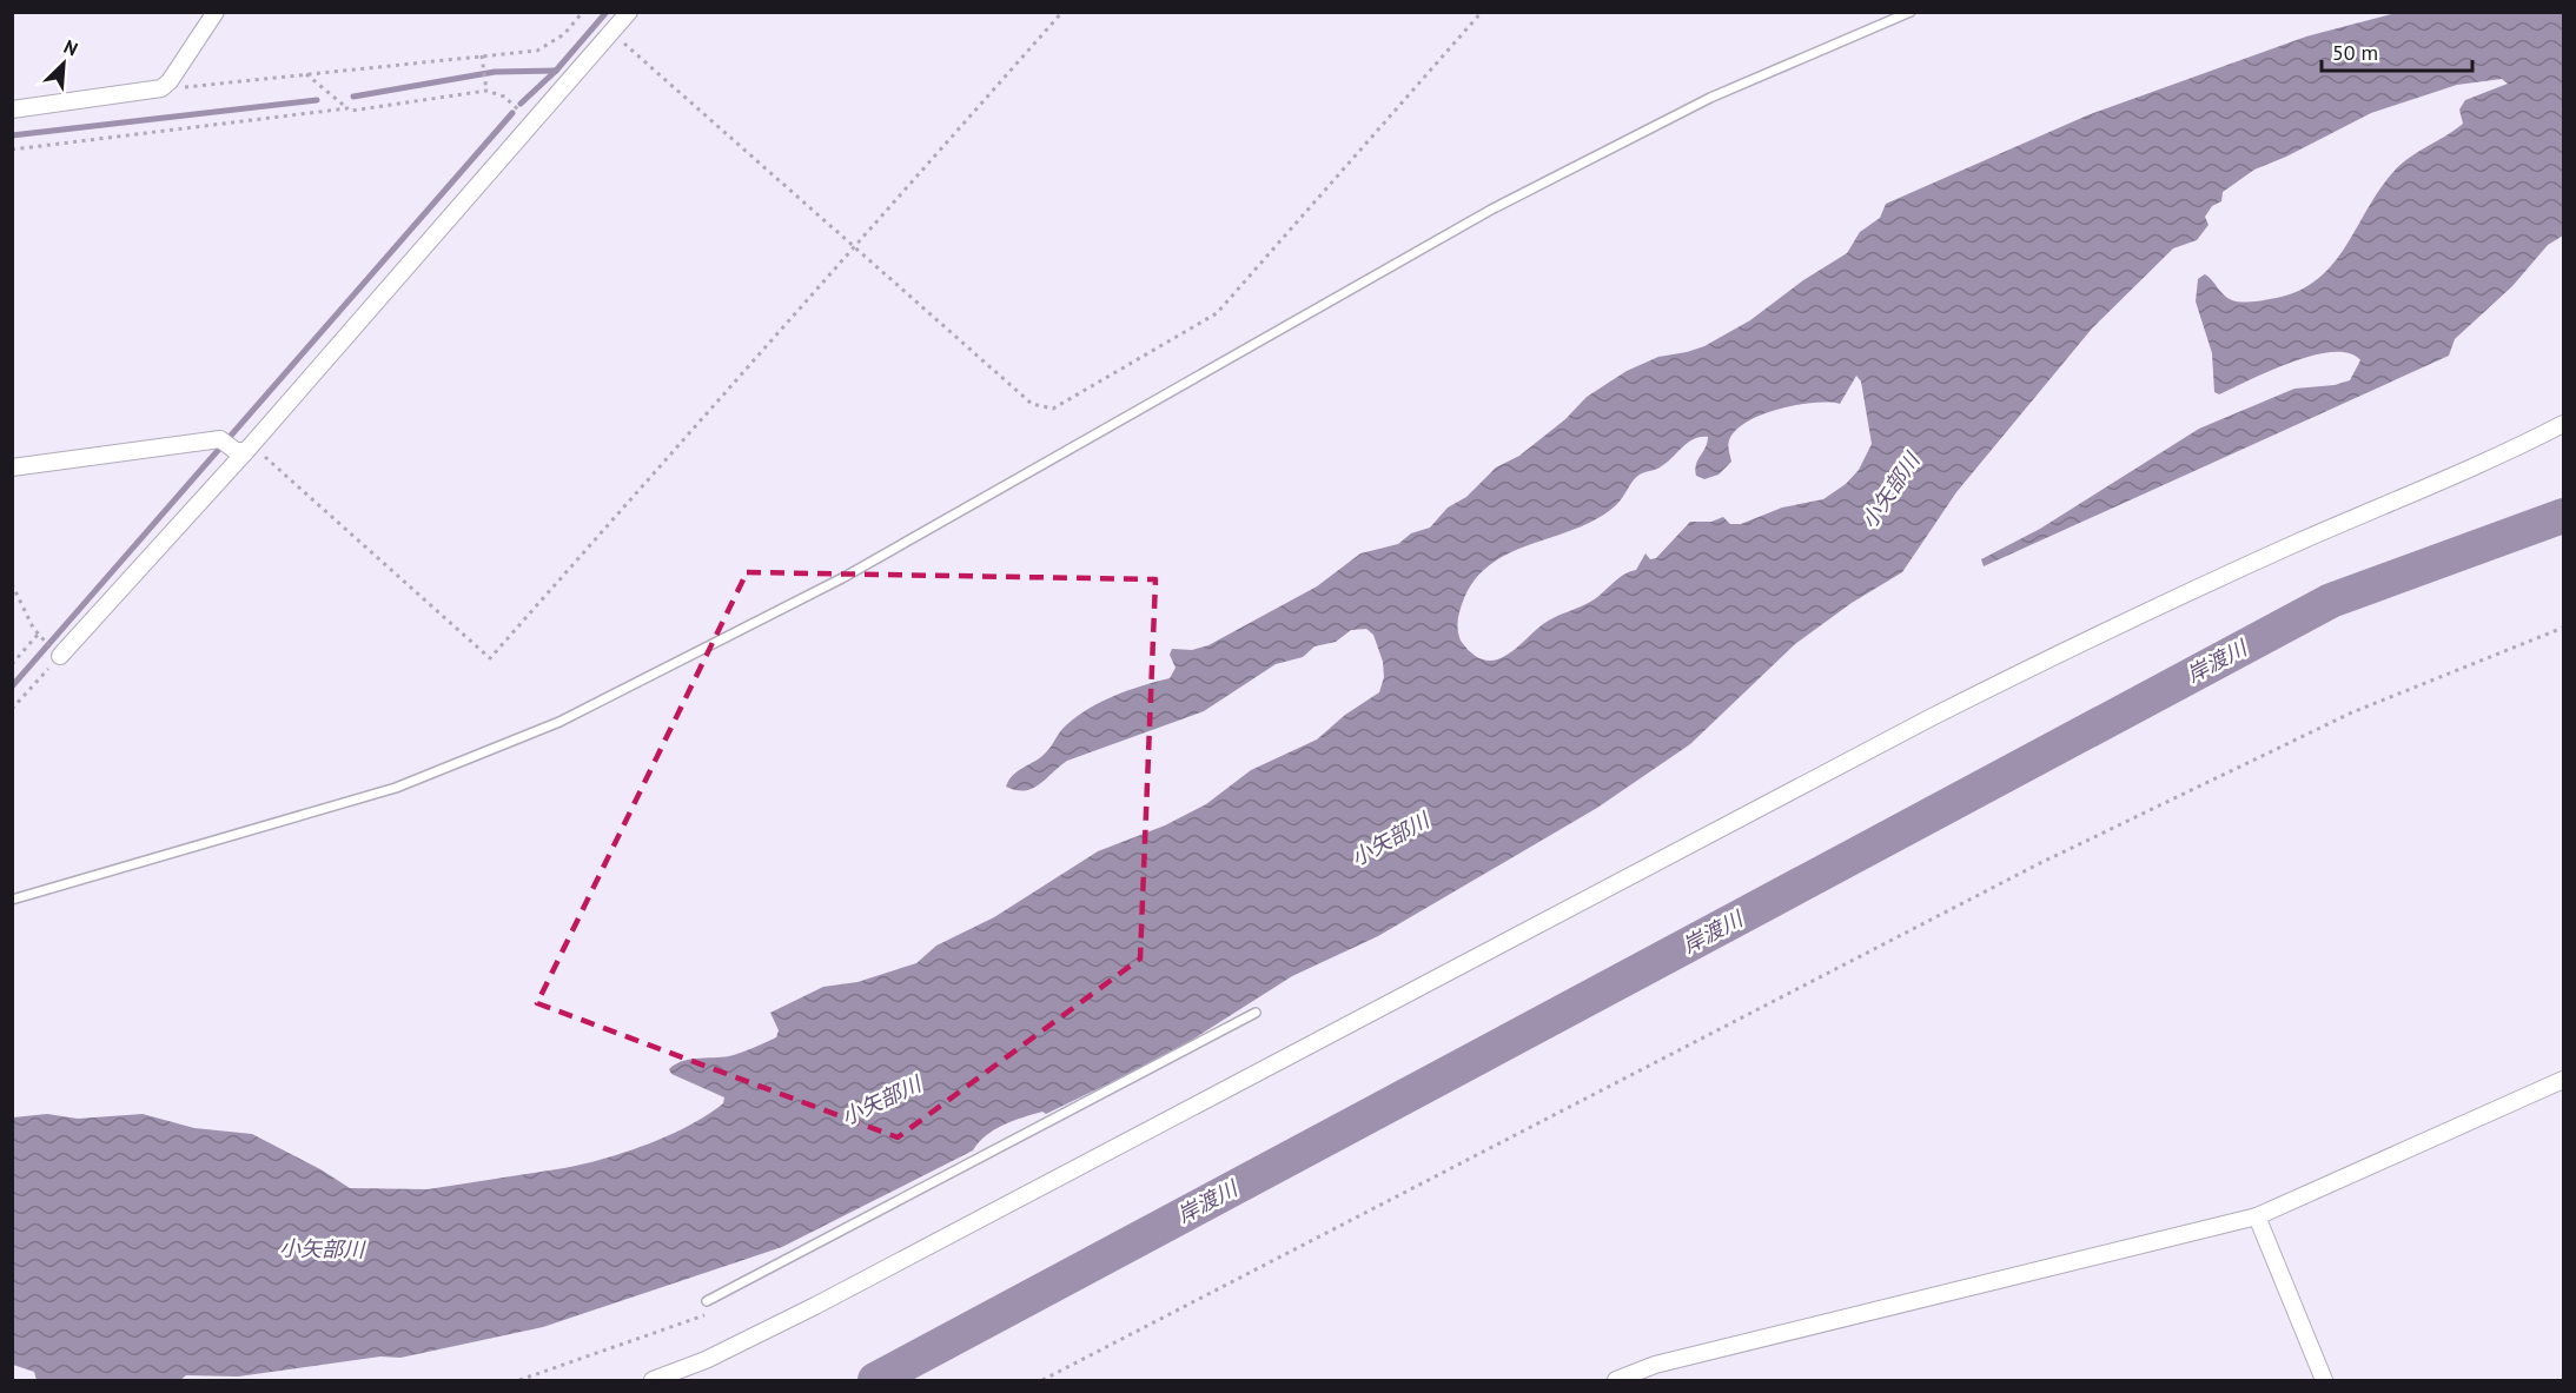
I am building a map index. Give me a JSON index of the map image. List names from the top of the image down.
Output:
{
  "water": ["小矢部川", "岸渡川"],
  "scale_bar": "50 m",
  "north": "top right"
}
